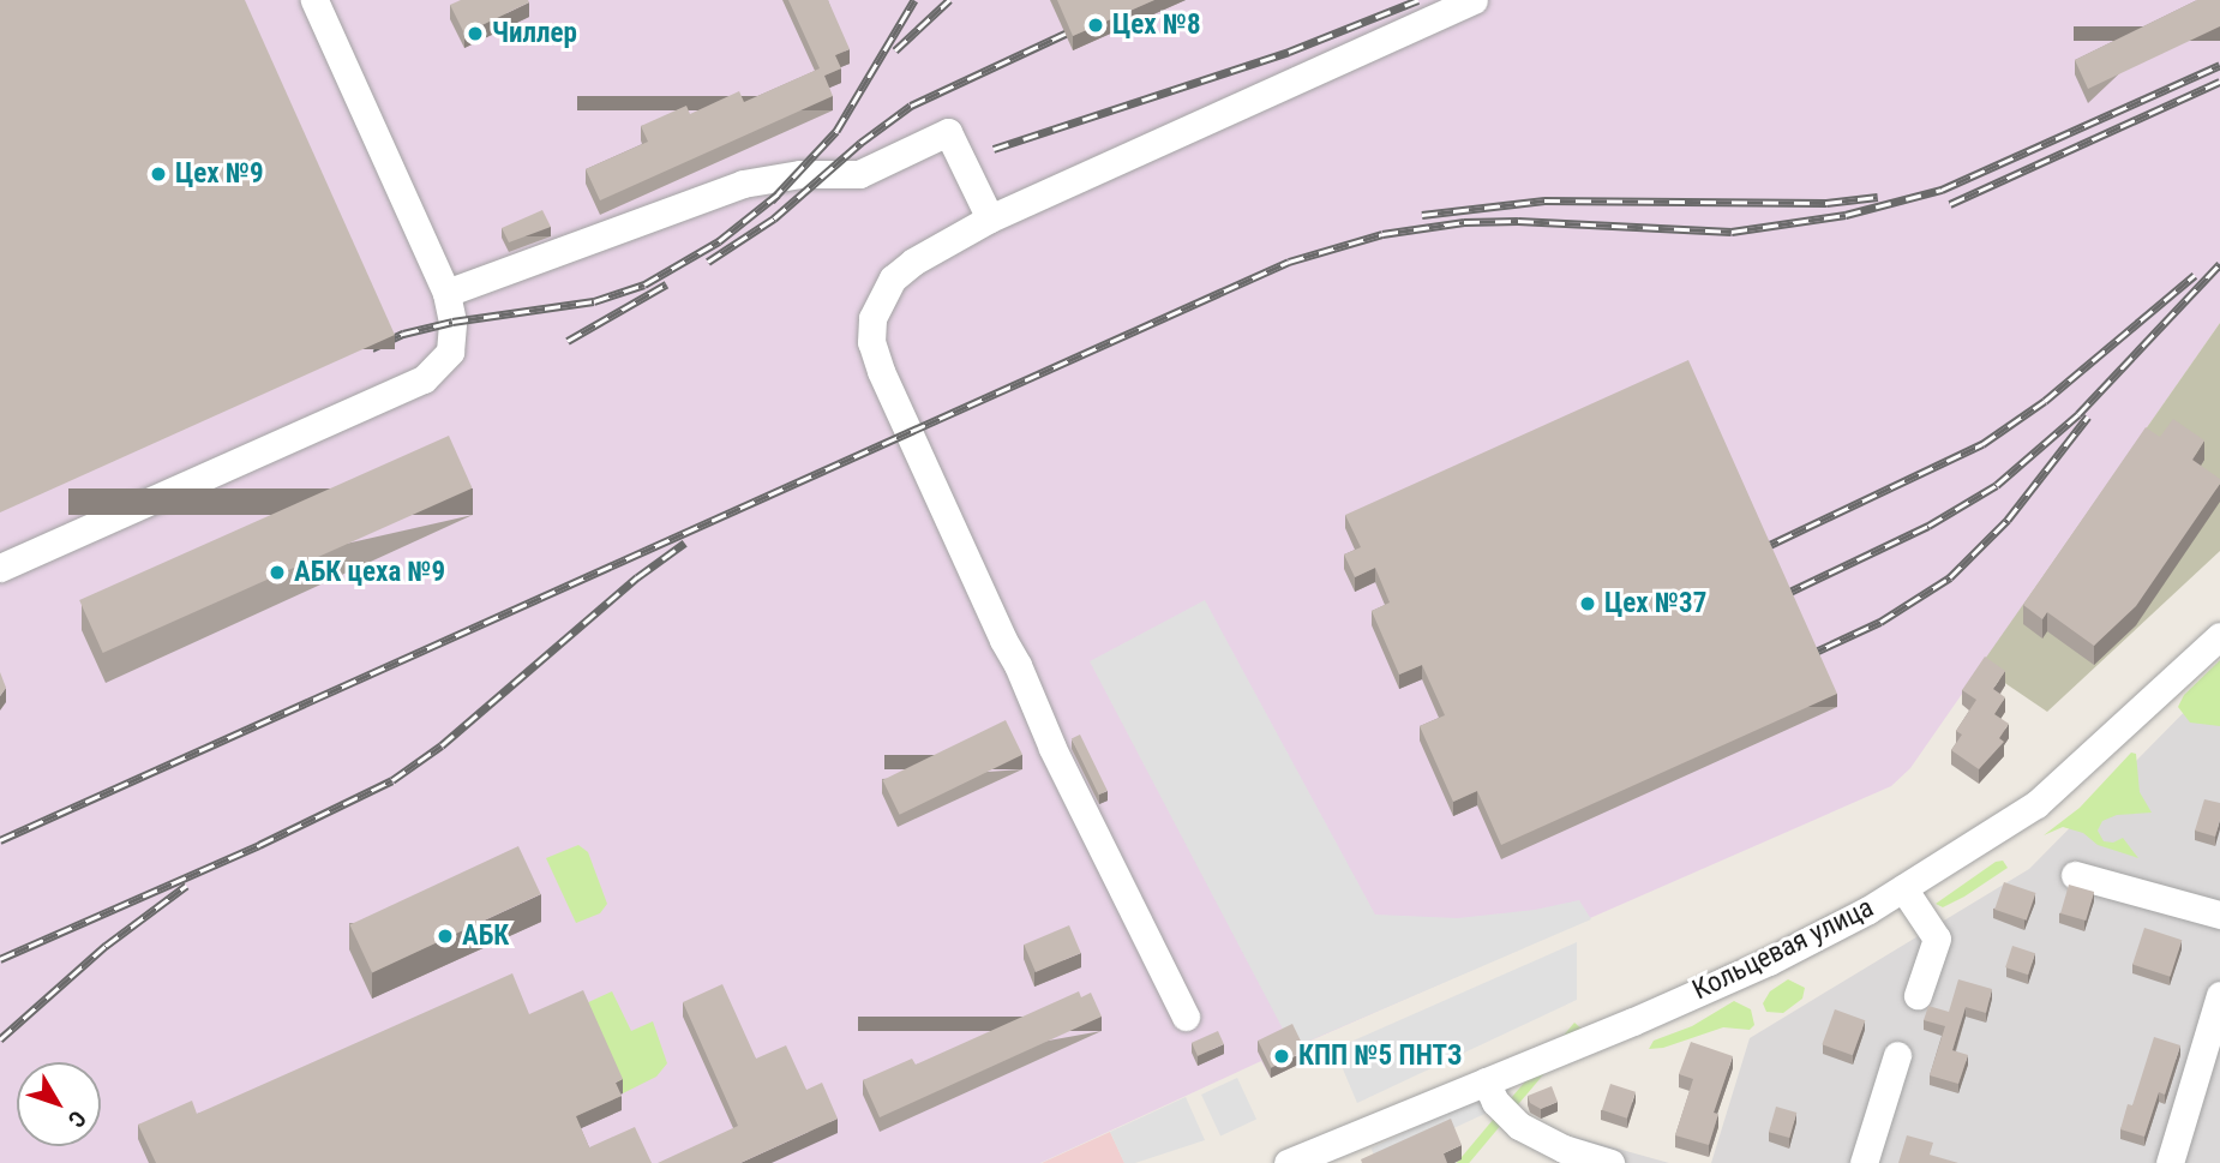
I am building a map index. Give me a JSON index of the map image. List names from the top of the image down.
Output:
{
  "streets": {
    "street": ["Кольцевая улица"]
  },
  "places": [
    "Цех №8",
    "Чиллер",
    "Цех №9",
    "АБК цеха №9",
    "Цех №37",
    "АБК",
    "КПП №5 ПНТЗ"
  ],
  "north": "bottom right"
}
